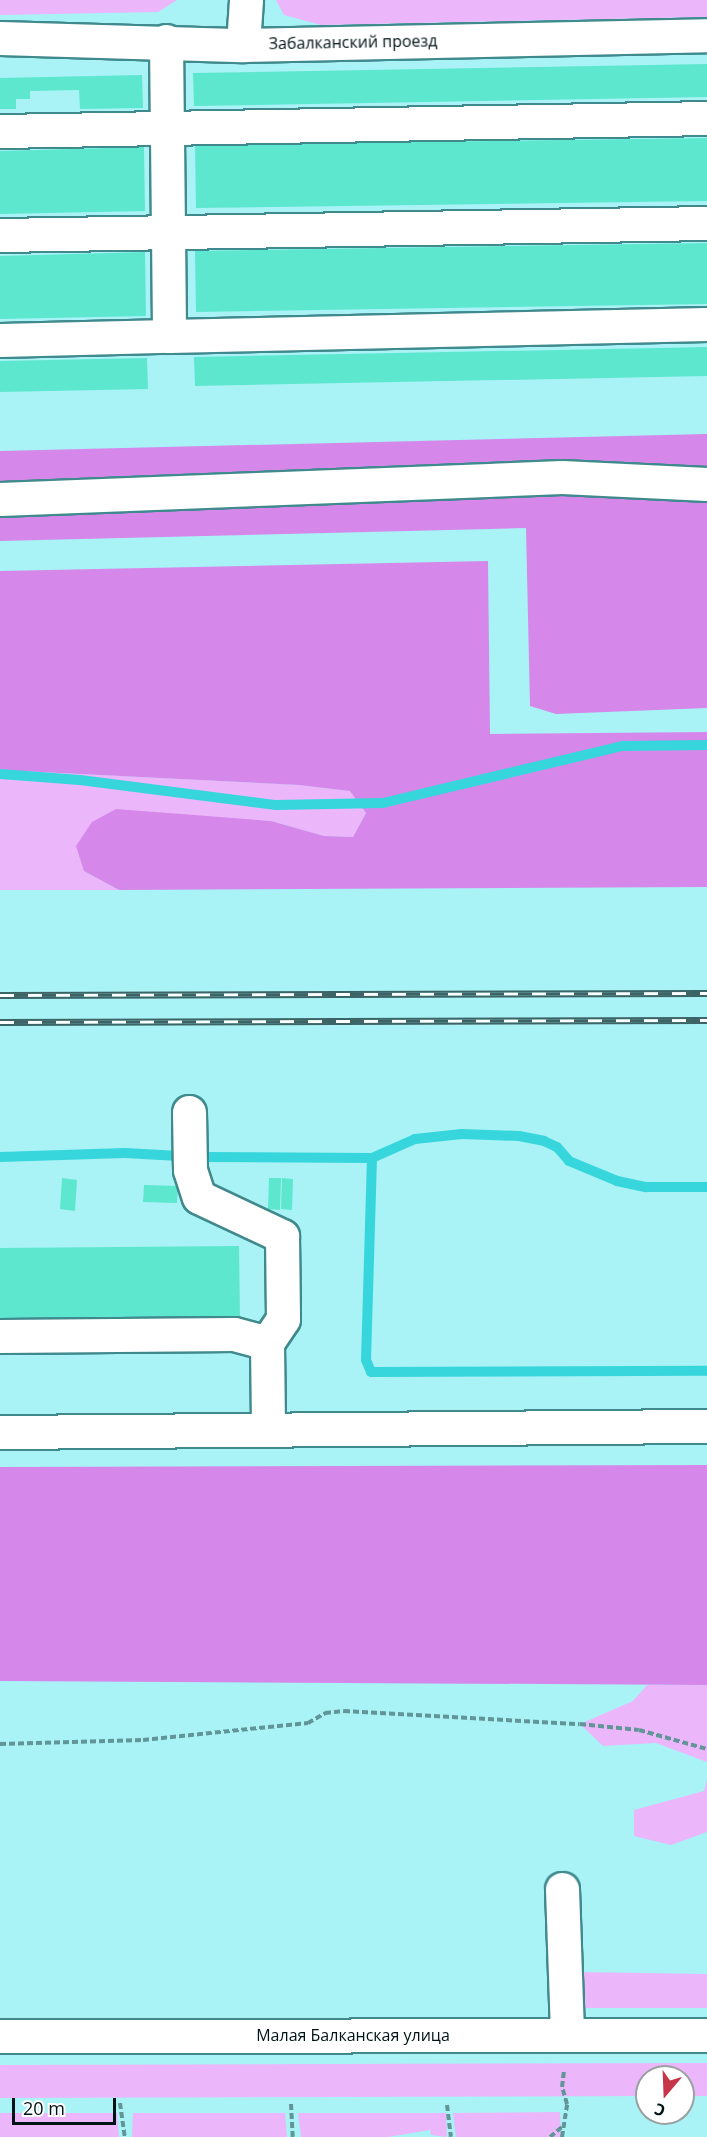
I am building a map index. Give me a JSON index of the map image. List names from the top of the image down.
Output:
{
  "streets": {
    "street": ["Забалканский проезд", "Малая Балканская улица"]
  },
  "scale_bar": "20 m",
  "north": "bottom"
}
